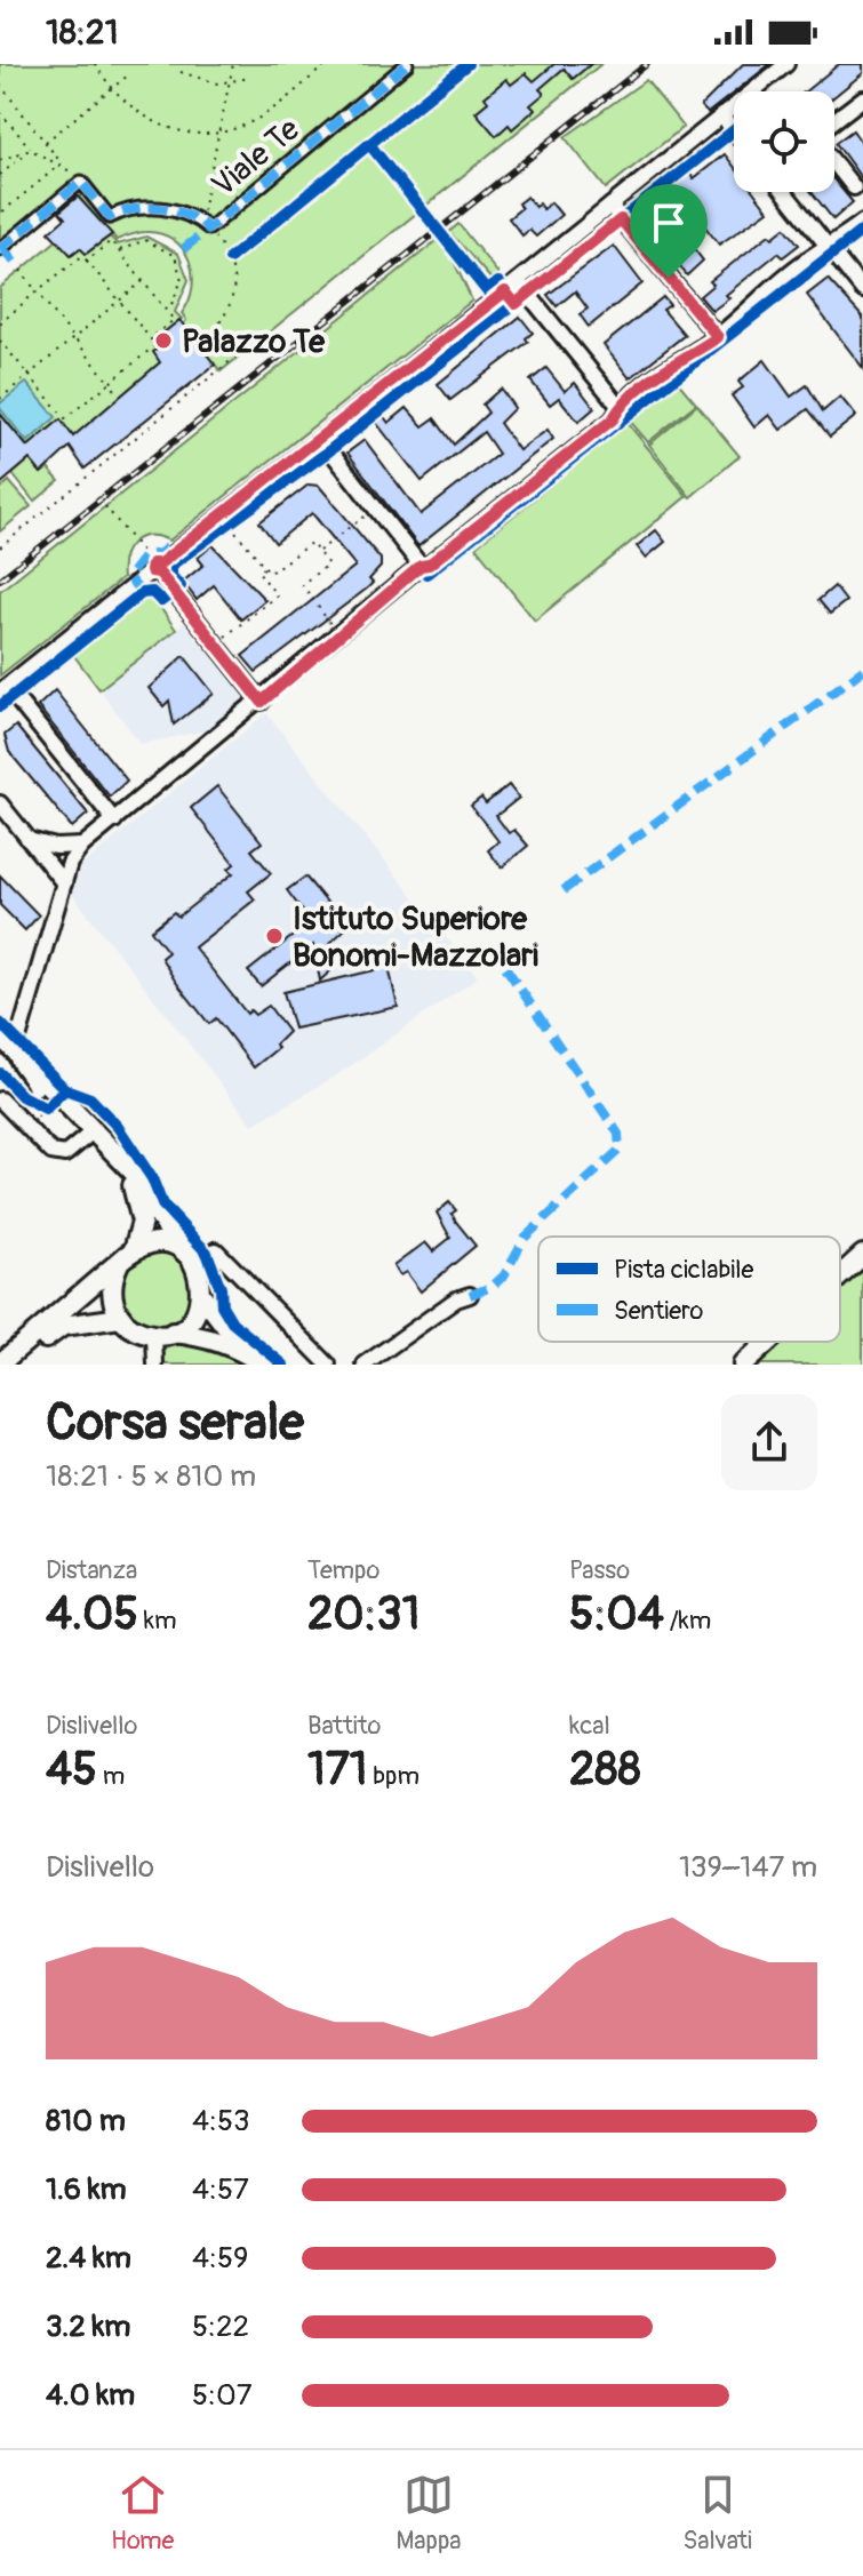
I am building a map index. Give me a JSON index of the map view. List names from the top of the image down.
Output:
{
  "streets": {
    "street": ["Viale Te"]
  },
  "places": ["Palazzo Te", "Istituto Superiore Bonomi-Mazzolari"],
  "legend": ["Pista ciclabile", "Sentiero"],
  "page": {
    "status": "18:21",
    "heading": ["Corsa serale", "18:21 · 5 × 810 m"],
    "stats": [
      ["Distanza", "4.05 km"],
      ["Tempo", "20:31"],
      ["Passo", "5:04 /km"],
      ["Dislivello", "45 m"],
      ["Battito", "171 bpm"],
      ["kcal", "288"]
    ],
    "chart": ["Dislivello", "139–147 m"],
    "list": [
      {
        "name": "810 m",
        "note": "4:53"
      },
      {
        "name": "1.6 km",
        "note": "4:57"
      },
      {
        "name": "2.4 km",
        "note": "4:59"
      },
      {
        "name": "3.2 km",
        "note": "5:22"
      },
      {
        "name": "4.0 km",
        "note": "5:07"
      }
    ],
    "tabs": ["Home", "Mappa", "Salvati"]
  }
}
